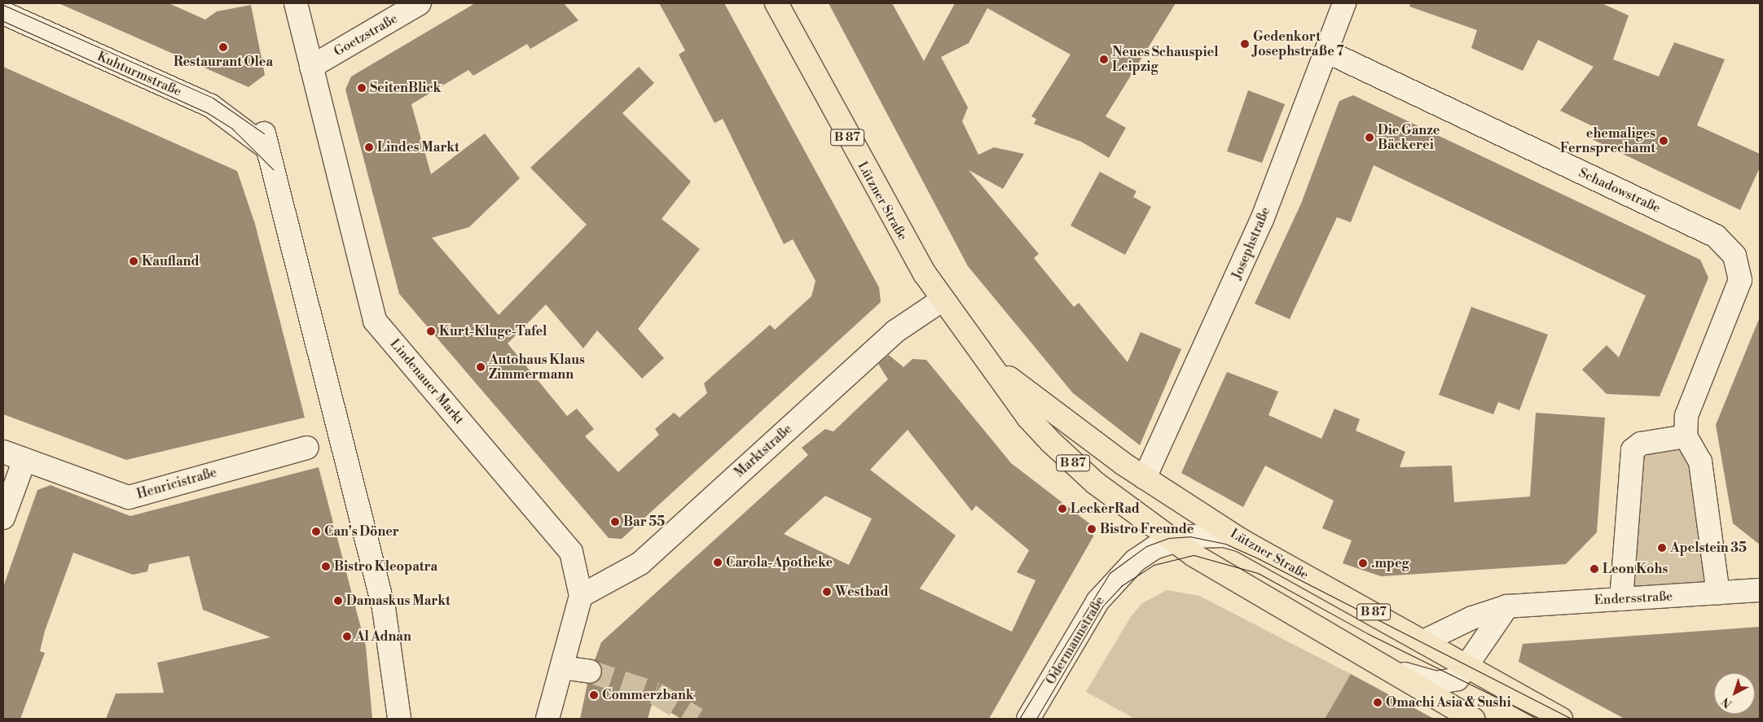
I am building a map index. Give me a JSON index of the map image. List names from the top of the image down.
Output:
{
  "streets": {
    "main road": ["B 87", "Lützner Straße"],
    "street": [
      "Goetzstraße",
      "Kuhturmstraße",
      "Schadowstraße",
      "Josephstraße",
      "Lindenauer Markt",
      "Marktstraße",
      "Henricistraße",
      "Endersstraße",
      "Odermannstraße"
    ]
  },
  "crossings": [
    ["Goetzstraße", "Lindenauer Markt"],
    ["Schadowstraße", "Josephstraße"],
    ["Lützner Straße", "Josephstraße"],
    ["Lützner Straße", "Marktstraße"],
    ["Lützner Straße", "Endersstraße"],
    ["Lützner Straße", "Odermannstraße"],
    ["Lindenauer Markt", "Marktstraße"]
  ],
  "places": [
    "Gedenkort Josephstraße 7",
    "Restaurant Olea",
    "Neues Schauspiel Leipzig",
    "SeitenBlick",
    "Die Ganze Bäckerei",
    "ehemaliges Fernsprechamt",
    "Lindes Markt",
    "Kaufland",
    "Kurt-Kluge-Tafel",
    "Autohaus Klaus Zimmermann",
    "LeckerRad",
    "Bar 55",
    "Bistro Freunde",
    "Can's Döner",
    "Apelstein 35",
    "Carola-Apotheke",
    ".mpeg",
    "Bistro Kleopatra",
    "Leon Kohs",
    "Westbad",
    "Damaskus Markt",
    "Al Adnan",
    "Commerzbank",
    "Omachi Asia & Sushi"
  ],
  "north": "bottom left"
}
